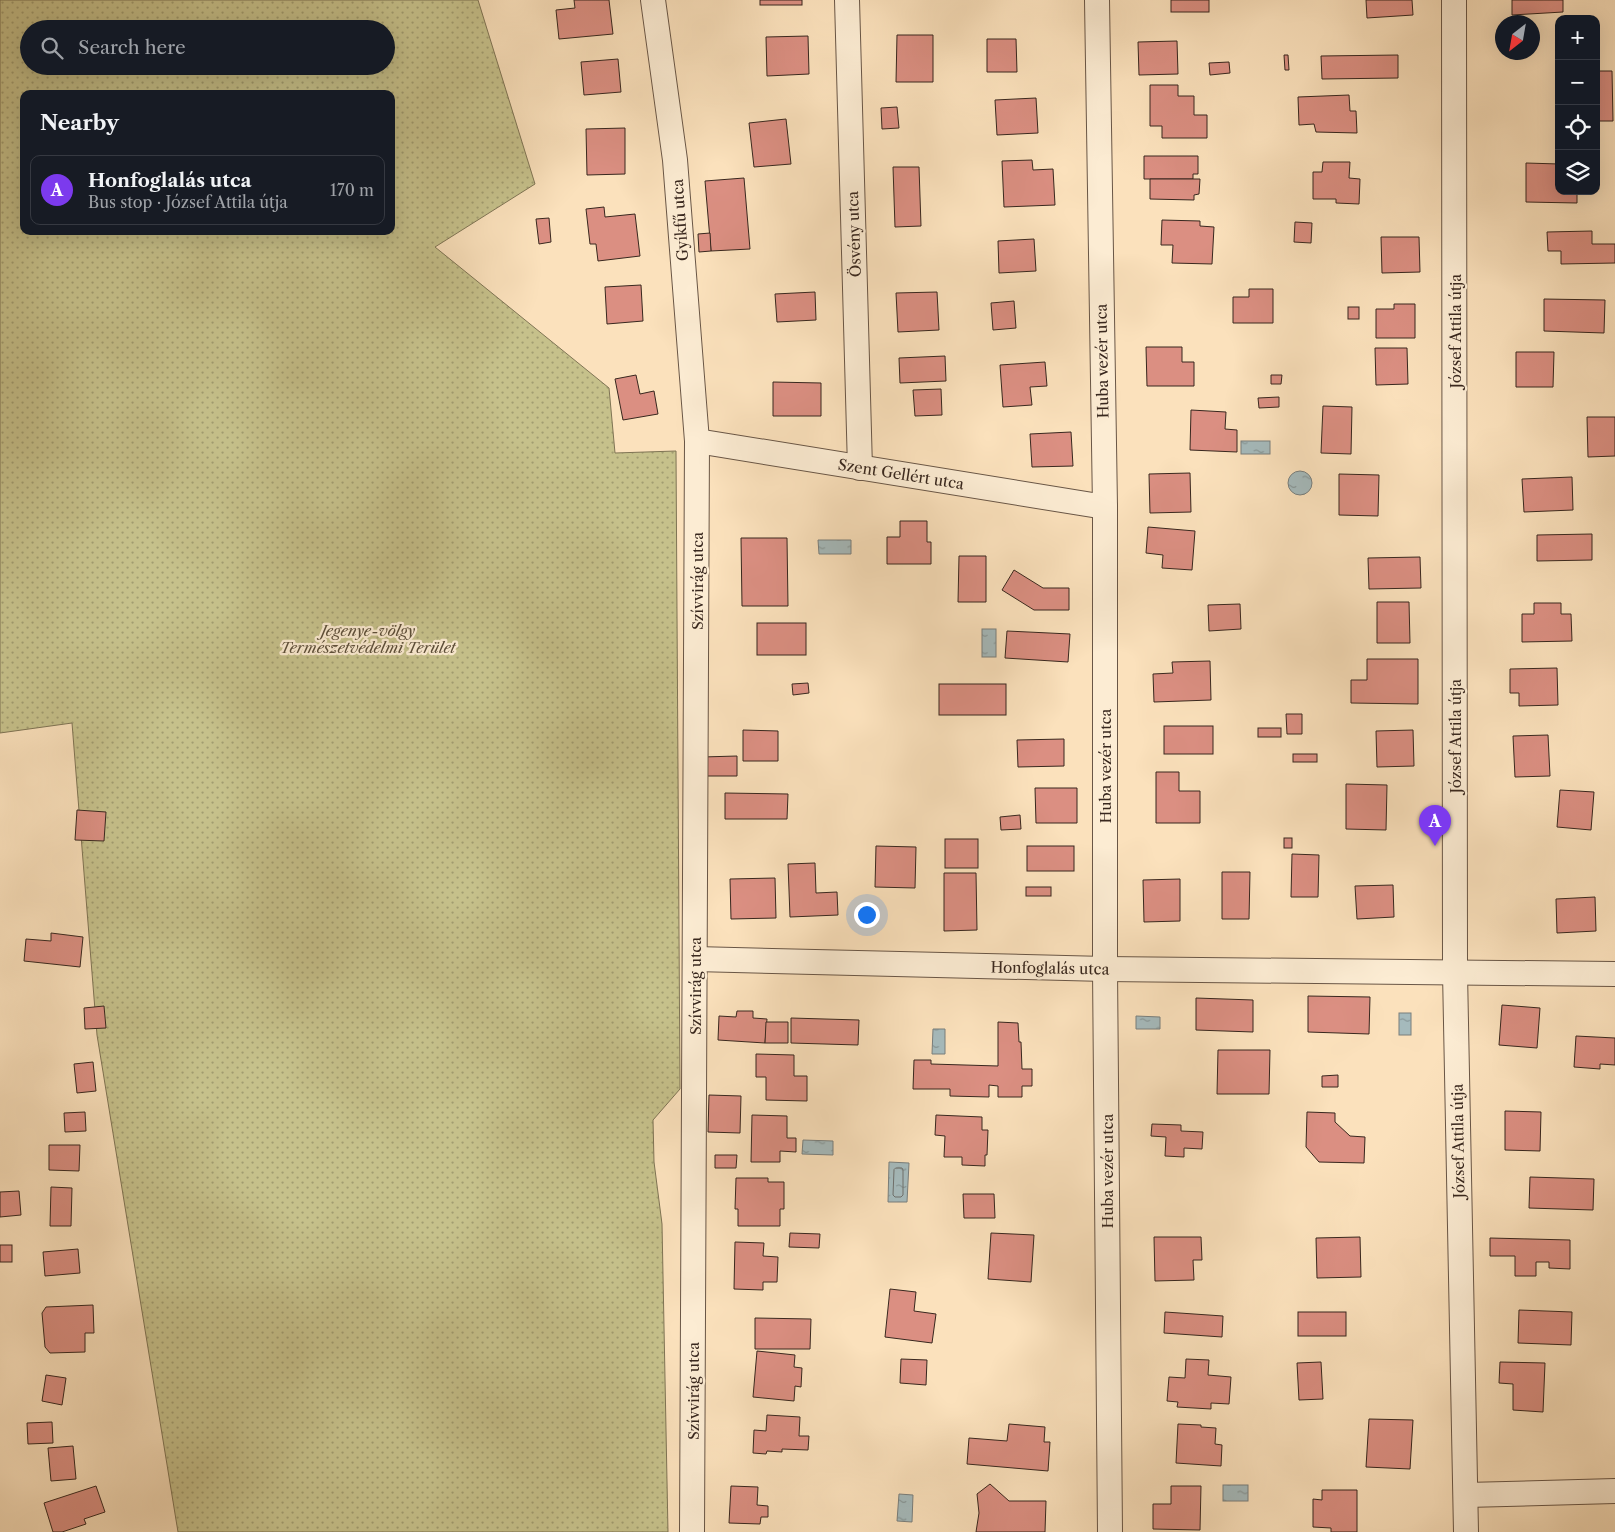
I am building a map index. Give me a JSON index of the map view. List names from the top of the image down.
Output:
{
  "streets": {
    "street": [
      "Gyíkfű utca",
      "Ösvény utca",
      "József Attila útja",
      "Huba vezér utca",
      "Szent Gellért utca",
      "Szívvirág utca",
      "Honfoglalás utca"
    ]
  },
  "crossings": [
    ["Gyíkfű utca", "Szent Gellért utca"],
    ["Gyíkfű utca", "Szívvirág utca"],
    ["Ösvény utca", "Szent Gellért utca"],
    ["József Attila útja", "Honfoglalás utca"],
    ["Huba vezér utca", "Szent Gellért utca"],
    ["Huba vezér utca", "Honfoglalás utca"],
    ["Szent Gellért utca", "Szívvirág utca"],
    ["Szívvirág utca", "Honfoglalás utca"]
  ],
  "parks": ["Jegenye-völgy Természetvédelmi Terület"],
  "north": "bottom left",
  "page": {
    "map_buttons": ["+", "−"],
    "search": "Search here",
    "heading": "Nearby",
    "list": [
      {
        "mark": "A",
        "name": "Honfoglalás utca",
        "note": "Bus stop · József Attila útja",
        "value": "170 m"
      }
    ],
    "pins": "A"
  }
}
